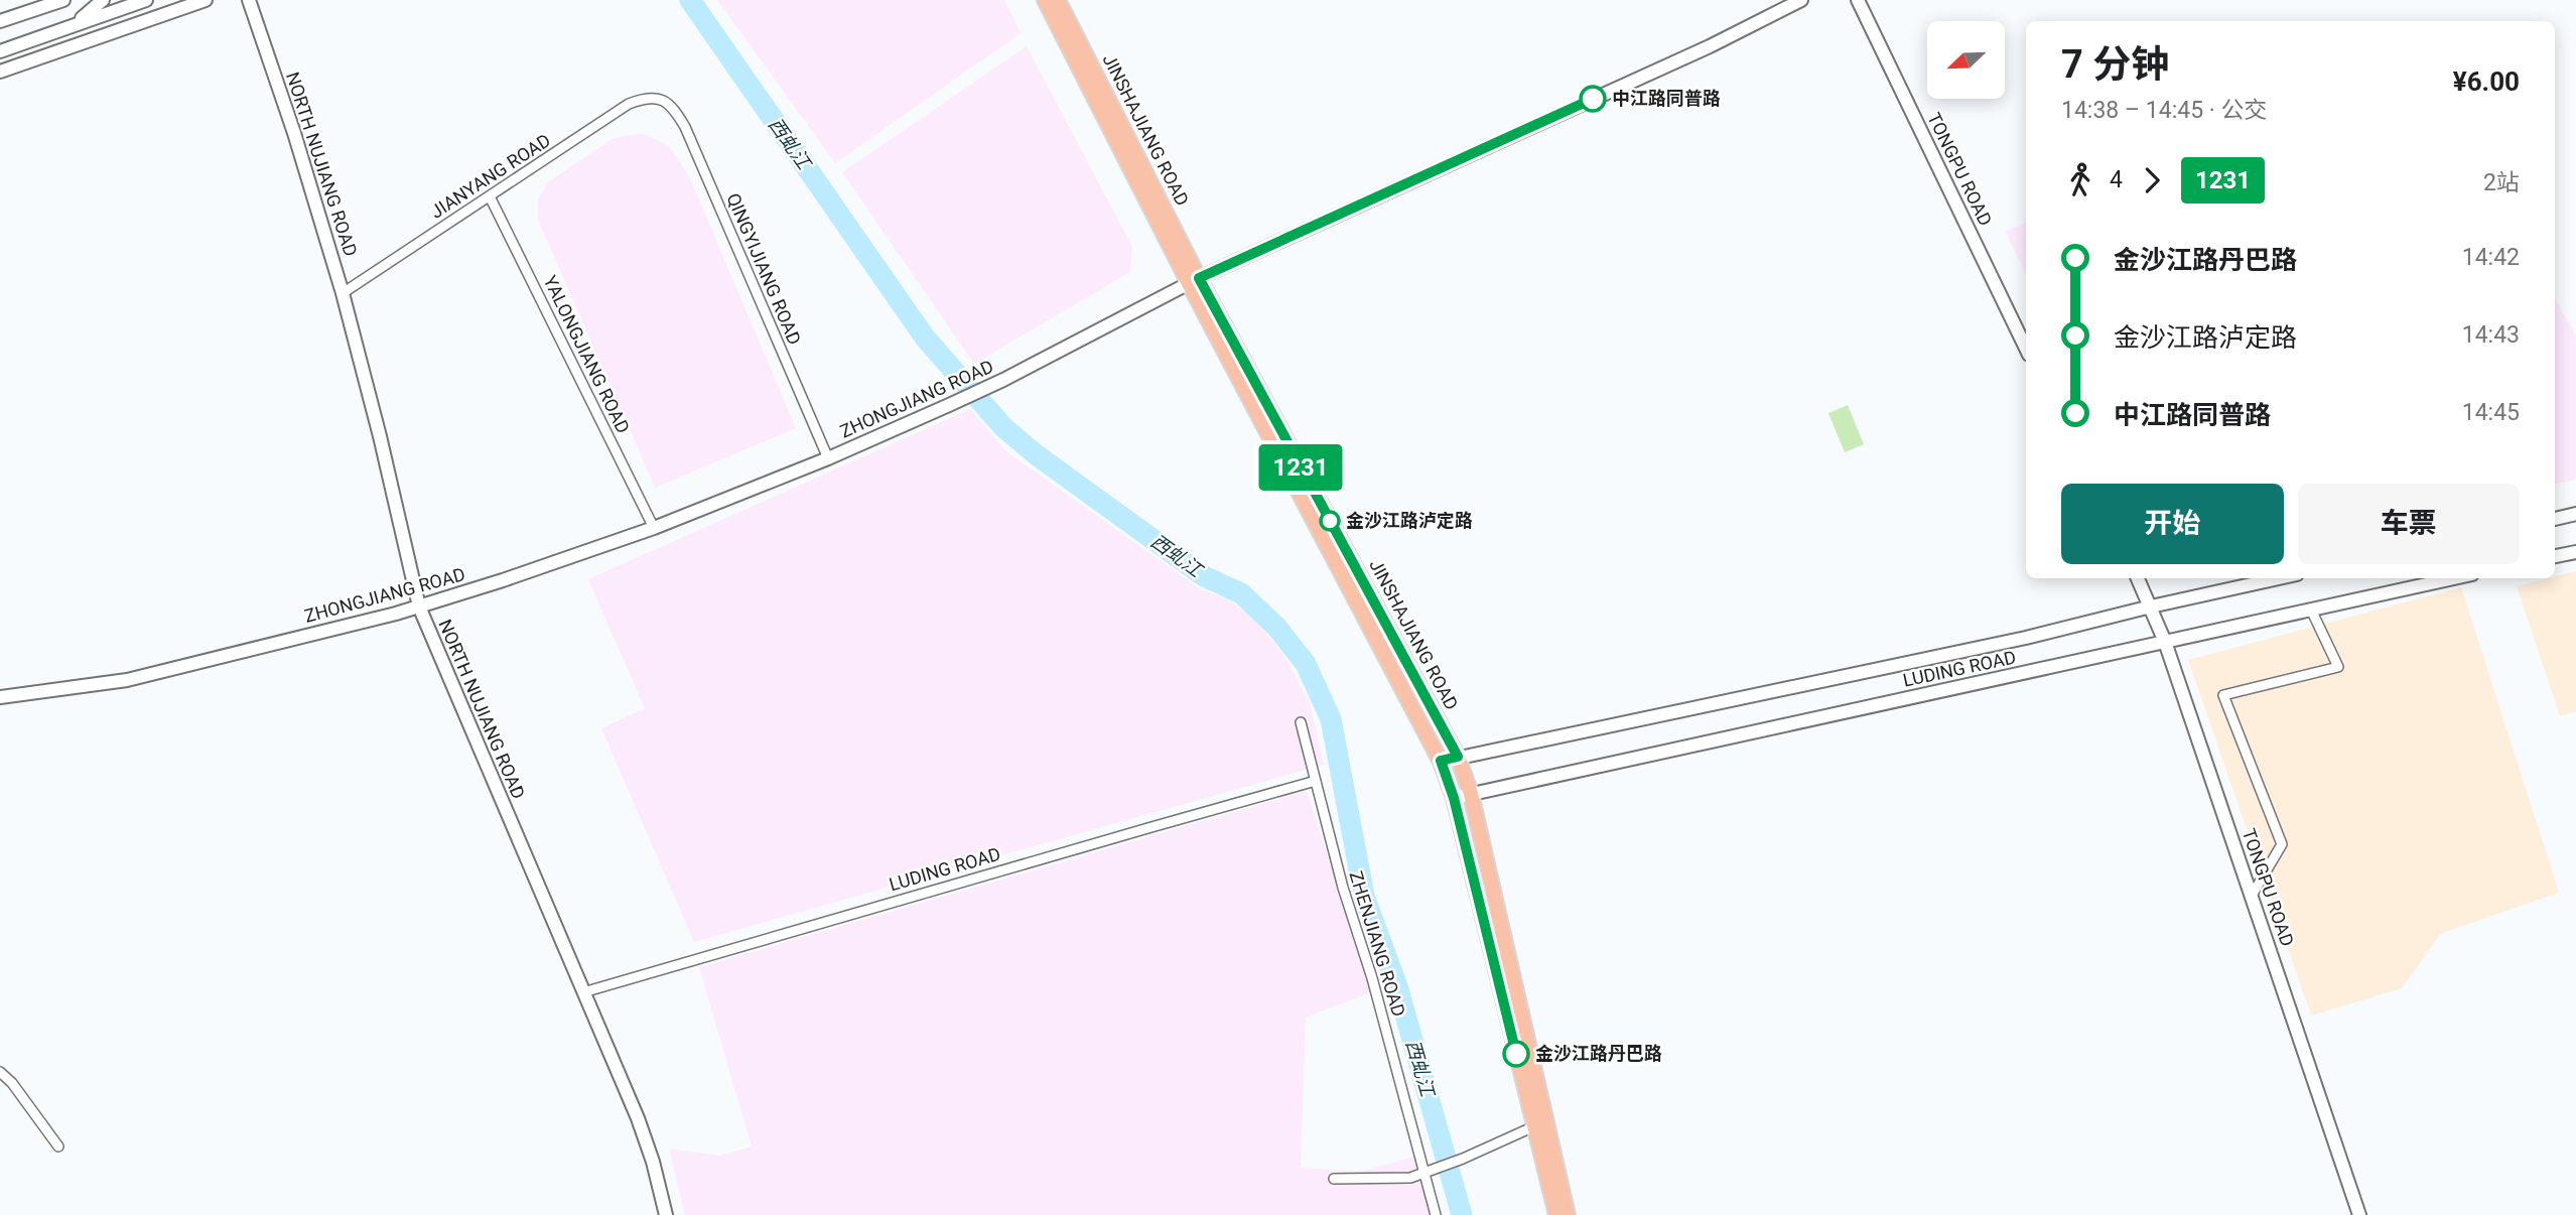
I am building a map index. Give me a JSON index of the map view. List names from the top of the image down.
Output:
{
  "streets": {
    "main road": ["JINSHAJIANG ROAD"],
    "street": [
      "NORTH NUJIANG ROAD",
      "TONGPU ROAD",
      "JIANYANG ROAD",
      "QINGYIJIANG ROAD",
      "YALONGJIANG ROAD",
      "ZHONGJIANG ROAD",
      "LUDING ROAD",
      "ZHENJIANG ROAD"
    ]
  },
  "crossings": [
    ["JINSHAJIANG ROAD", "ZHONGJIANG ROAD"],
    ["JINSHAJIANG ROAD", "LUDING ROAD"],
    ["NORTH NUJIANG ROAD", "JIANYANG ROAD"],
    ["NORTH NUJIANG ROAD", "ZHONGJIANG ROAD"],
    ["NORTH NUJIANG ROAD", "LUDING ROAD"],
    ["TONGPU ROAD", "LUDING ROAD"],
    ["JIANYANG ROAD", "QINGYIJIANG ROAD"],
    ["JIANYANG ROAD", "YALONGJIANG ROAD"],
    ["QINGYIJIANG ROAD", "ZHONGJIANG ROAD"],
    ["YALONGJIANG ROAD", "ZHONGJIANG ROAD"],
    ["LUDING ROAD", "ZHENJIANG ROAD"]
  ],
  "water": ["西虬江"],
  "places": ["中江路同普路", "金沙江路泸定路", "金沙江路丹巴路"],
  "lines": ["bus line 1231"],
  "north": "bottom left",
  "page": {
    "on_map": "1231",
    "heading": ["7 分钟", "14:38 – 14:45 · 公交", "¥6.00"],
    "legs": ["4", "1231", "2站"],
    "list": [
      {
        "name": "金沙江路丹巴路",
        "value": "14:42"
      },
      {
        "name": "金沙江路泸定路",
        "value": "14:43"
      },
      {
        "name": "中江路同普路",
        "value": "14:45"
      }
    ],
    "buttons": ["开始", "车票"]
  }
}
